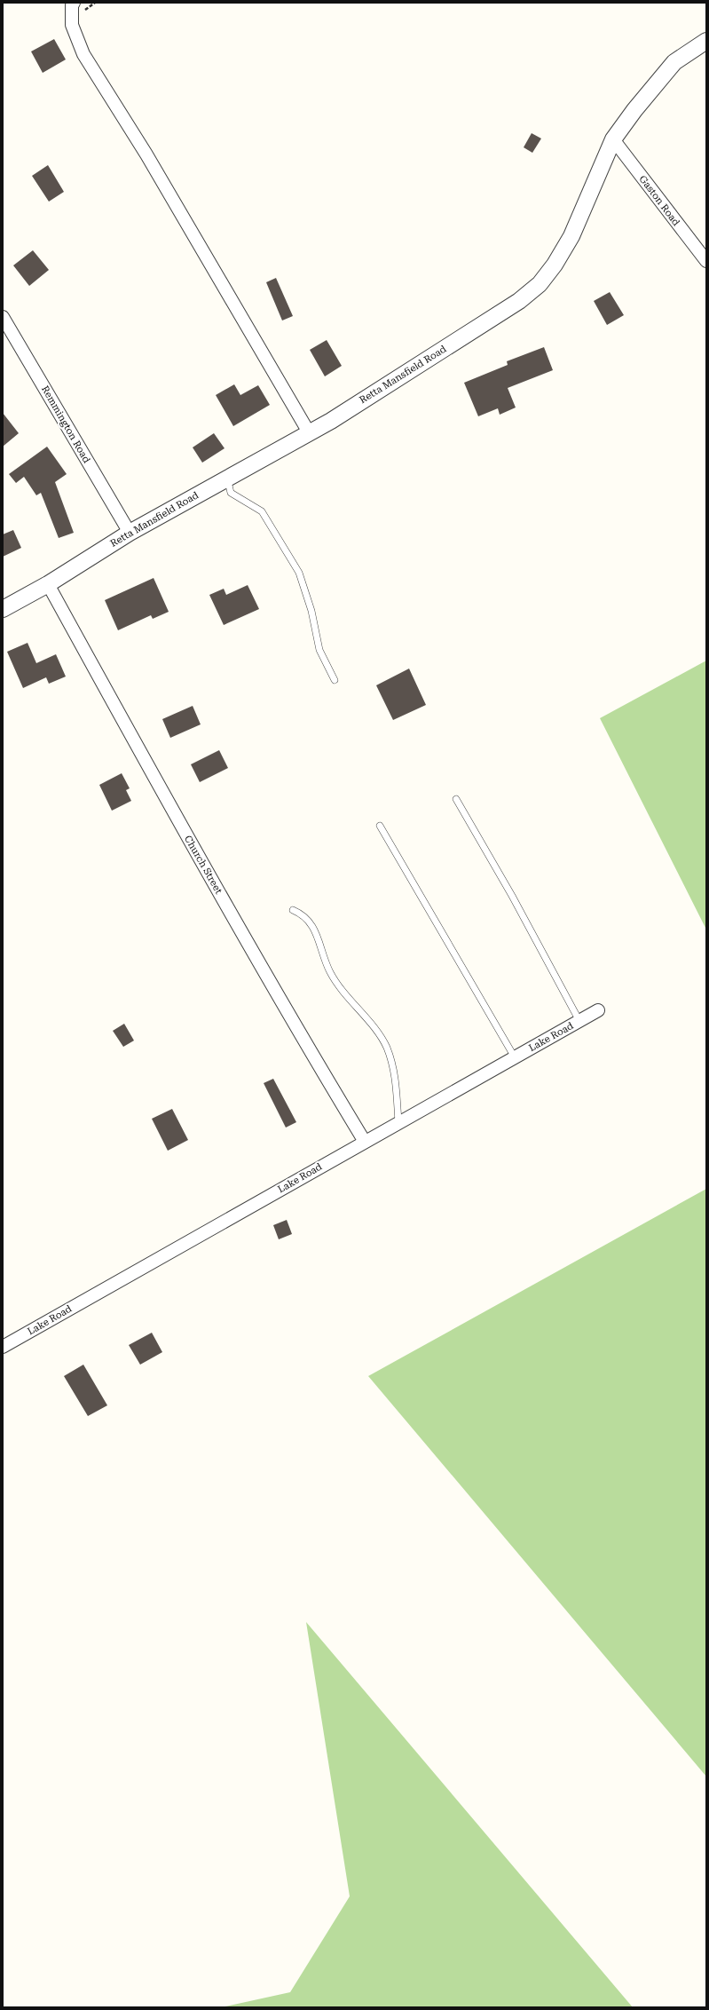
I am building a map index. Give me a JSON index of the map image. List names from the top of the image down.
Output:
{
  "streets": {
    "street": [
      "Gaston Road",
      "Retta Mansfield Road",
      "Remmington Road",
      "Church Street",
      "Lake Road"
    ]
  },
  "crossings": [
    ["Gaston Road", "Retta Mansfield Road"],
    ["Retta Mansfield Road", "Remmington Road"],
    ["Retta Mansfield Road", "Church Street"],
    ["Church Street", "Lake Road"]
  ]
}
